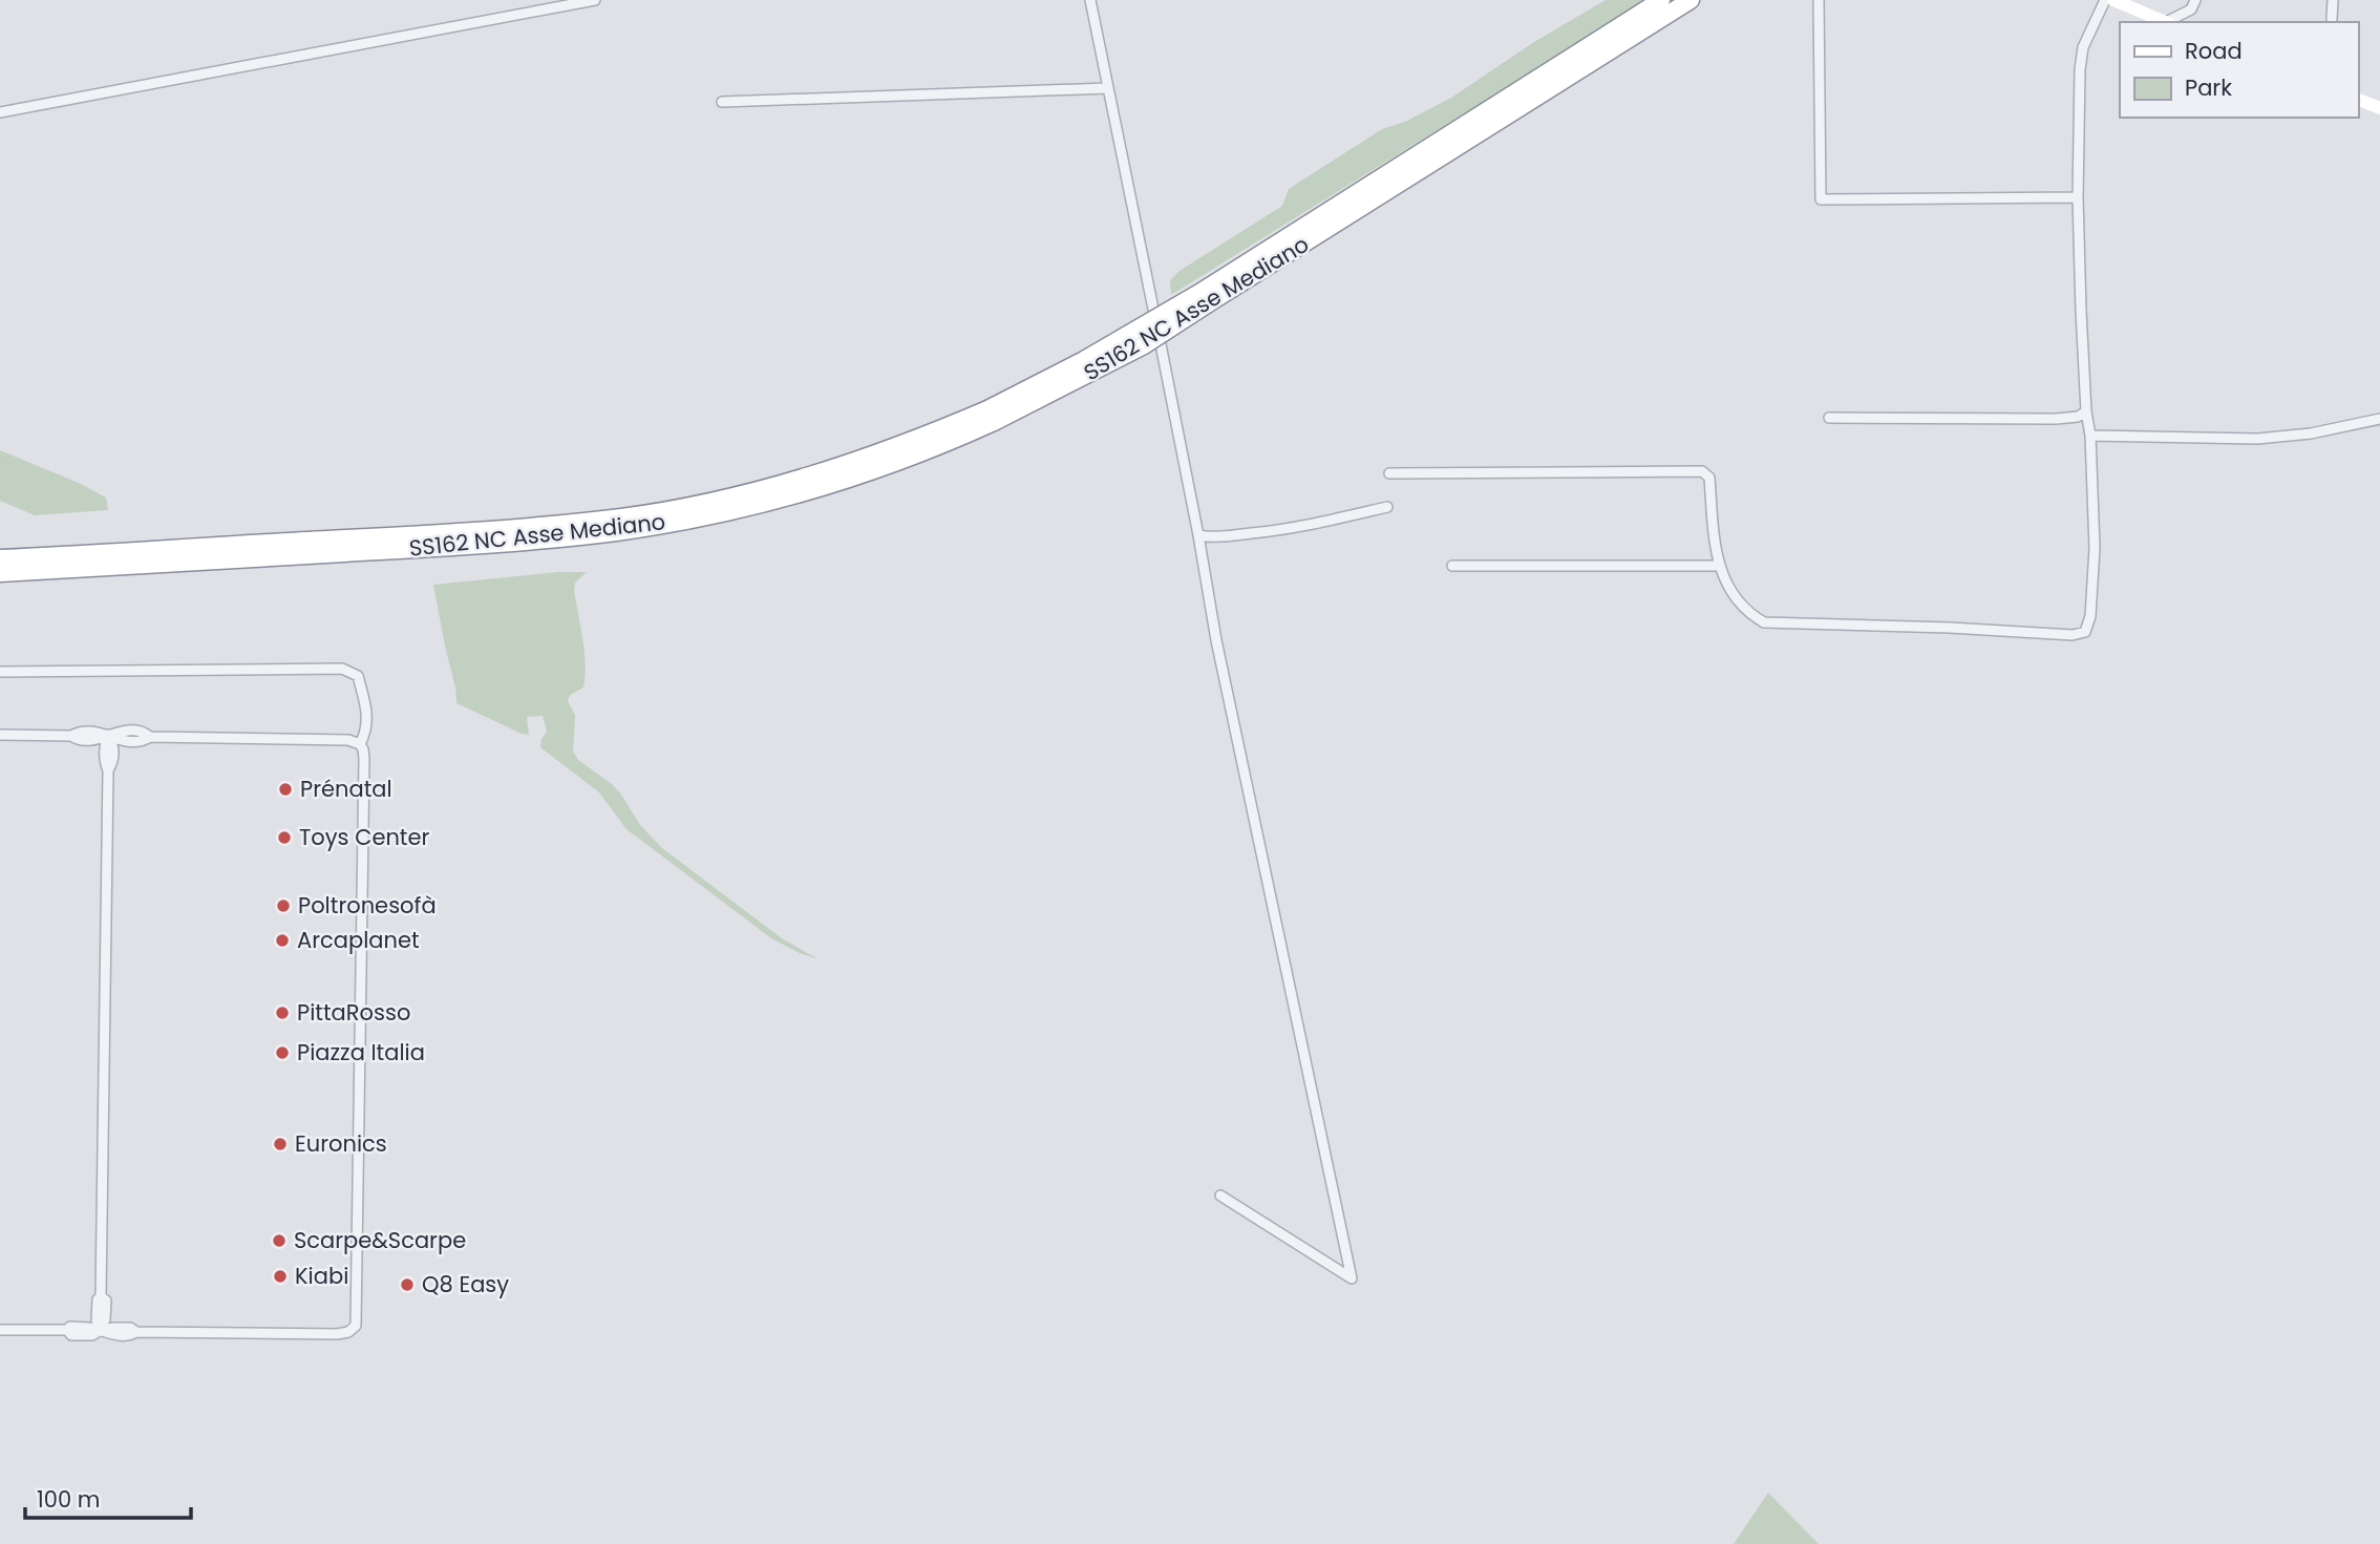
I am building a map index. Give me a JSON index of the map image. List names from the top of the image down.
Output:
{
  "streets": {
    "highway": ["SS162 NC Asse Mediano"]
  },
  "places": [
    "Prénatal",
    "Toys Center",
    "Poltronesofà",
    "Arcaplanet",
    "PittaRosso",
    "Piazza Italia",
    "Euronics",
    "Scarpe&Scarpe",
    "Kiabi",
    "Q8 Easy"
  ],
  "legend": ["Road", "Park"],
  "scale_bar": "100 m"
}
